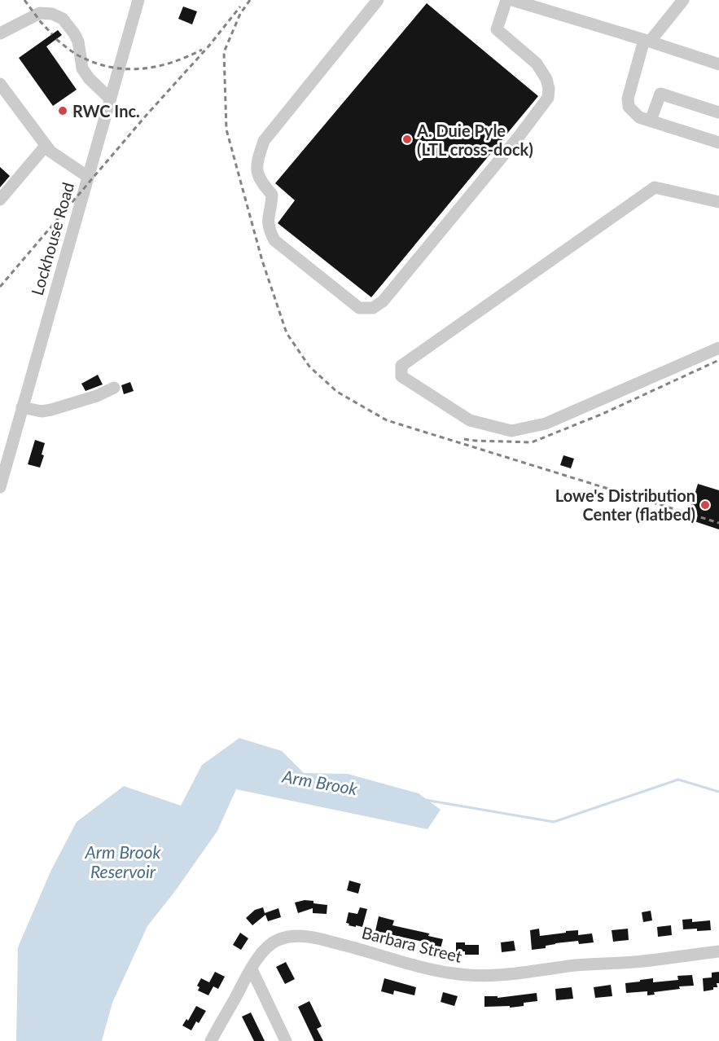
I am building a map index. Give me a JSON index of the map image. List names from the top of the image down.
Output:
{
  "streets": {
    "street": ["Lockhouse Road", "Barbara Street"]
  },
  "water": ["Arm Brook", "Arm Brook Reservoir"],
  "places": ["RWC Inc.", "A. Duie Pyle (LTL cross-dock)", "Lowe's Distribution Center (flatbed)"]
}
